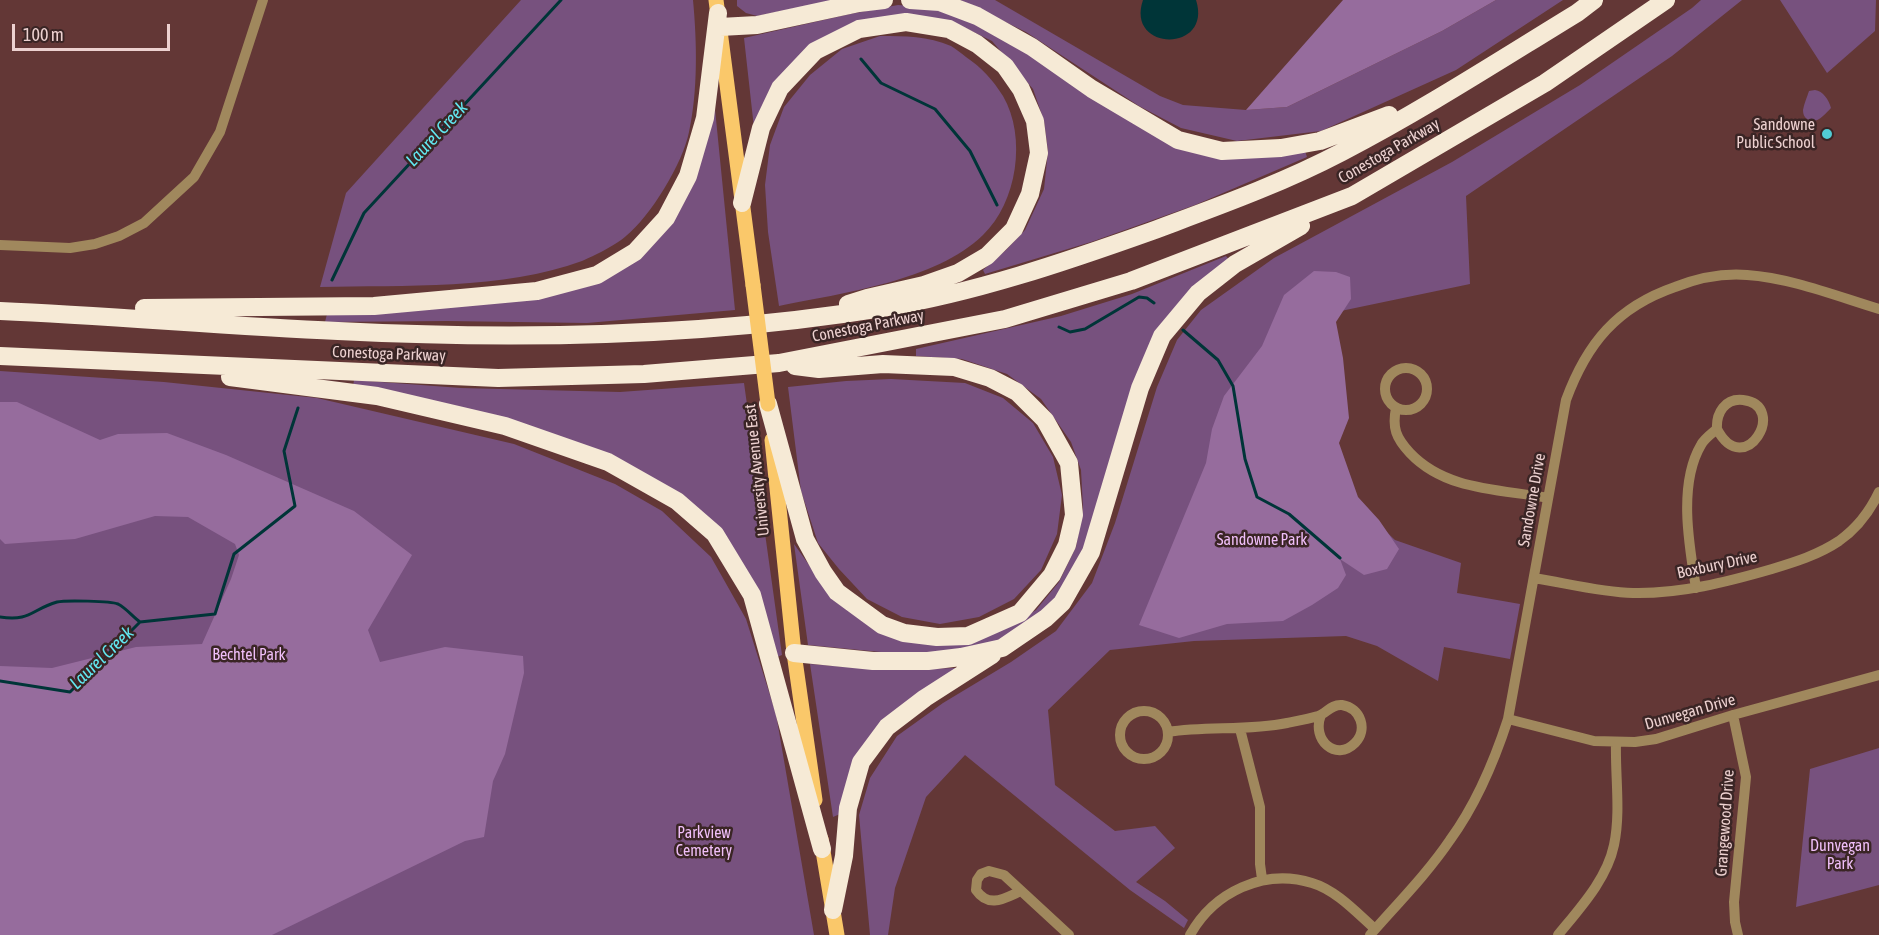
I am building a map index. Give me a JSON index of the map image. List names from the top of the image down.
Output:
{
  "streets": {
    "highway": ["Conestoga Parkway"],
    "main road": ["University Avenue East"],
    "street": [
      "Sandowne Drive",
      "Boxbury Drive",
      "Dunvegan Drive",
      "Grangewood Drive"
    ]
  },
  "crossings": [
    ["Sandowne Drive", "Boxbury Drive"],
    ["Sandowne Drive", "Dunvegan Drive"],
    ["Dunvegan Drive", "Grangewood Drive"]
  ],
  "water": ["Laurel Creek"],
  "parks": [
    "Sandowne Park",
    "Bechtel Park",
    "Parkview Cemetery",
    "Dunvegan Park"
  ],
  "places": ["Sandowne Public School"],
  "scale_bar": "100 m"
}
